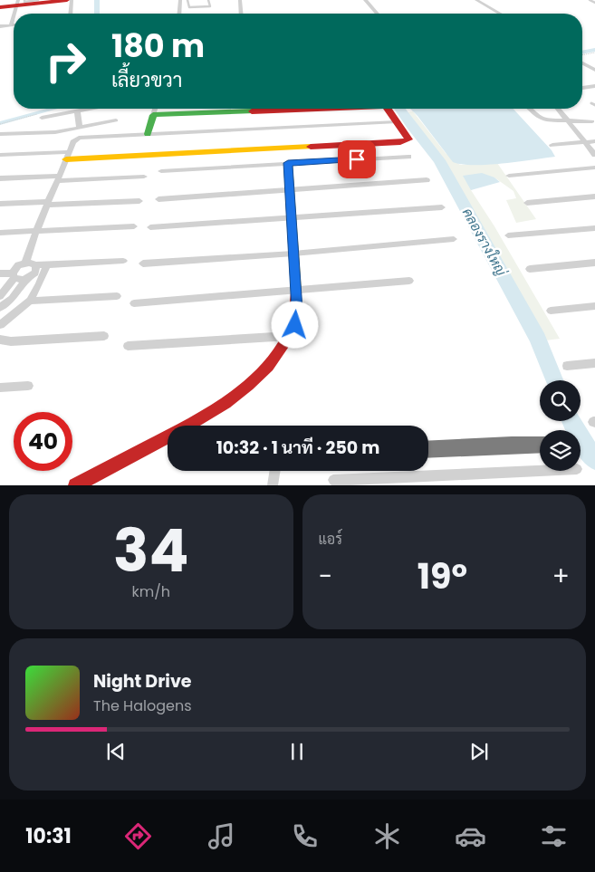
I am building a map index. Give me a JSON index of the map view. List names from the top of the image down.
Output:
{
  "water": ["คลองรางใหญ่"],
  "page": {
    "turn": ["180 m", "เลี้ยวขวา"],
    "limit": "40",
    "trip": "10:32 · 1 นาที · 250 m",
    "tile": [
      ["34", "km/h"],
      "แอร์"
    ],
    "heat": ["−", "19°", "+"],
    "song": ["Night Drive", "The Halogens"],
    "tabs": "10:31"
  }
}
